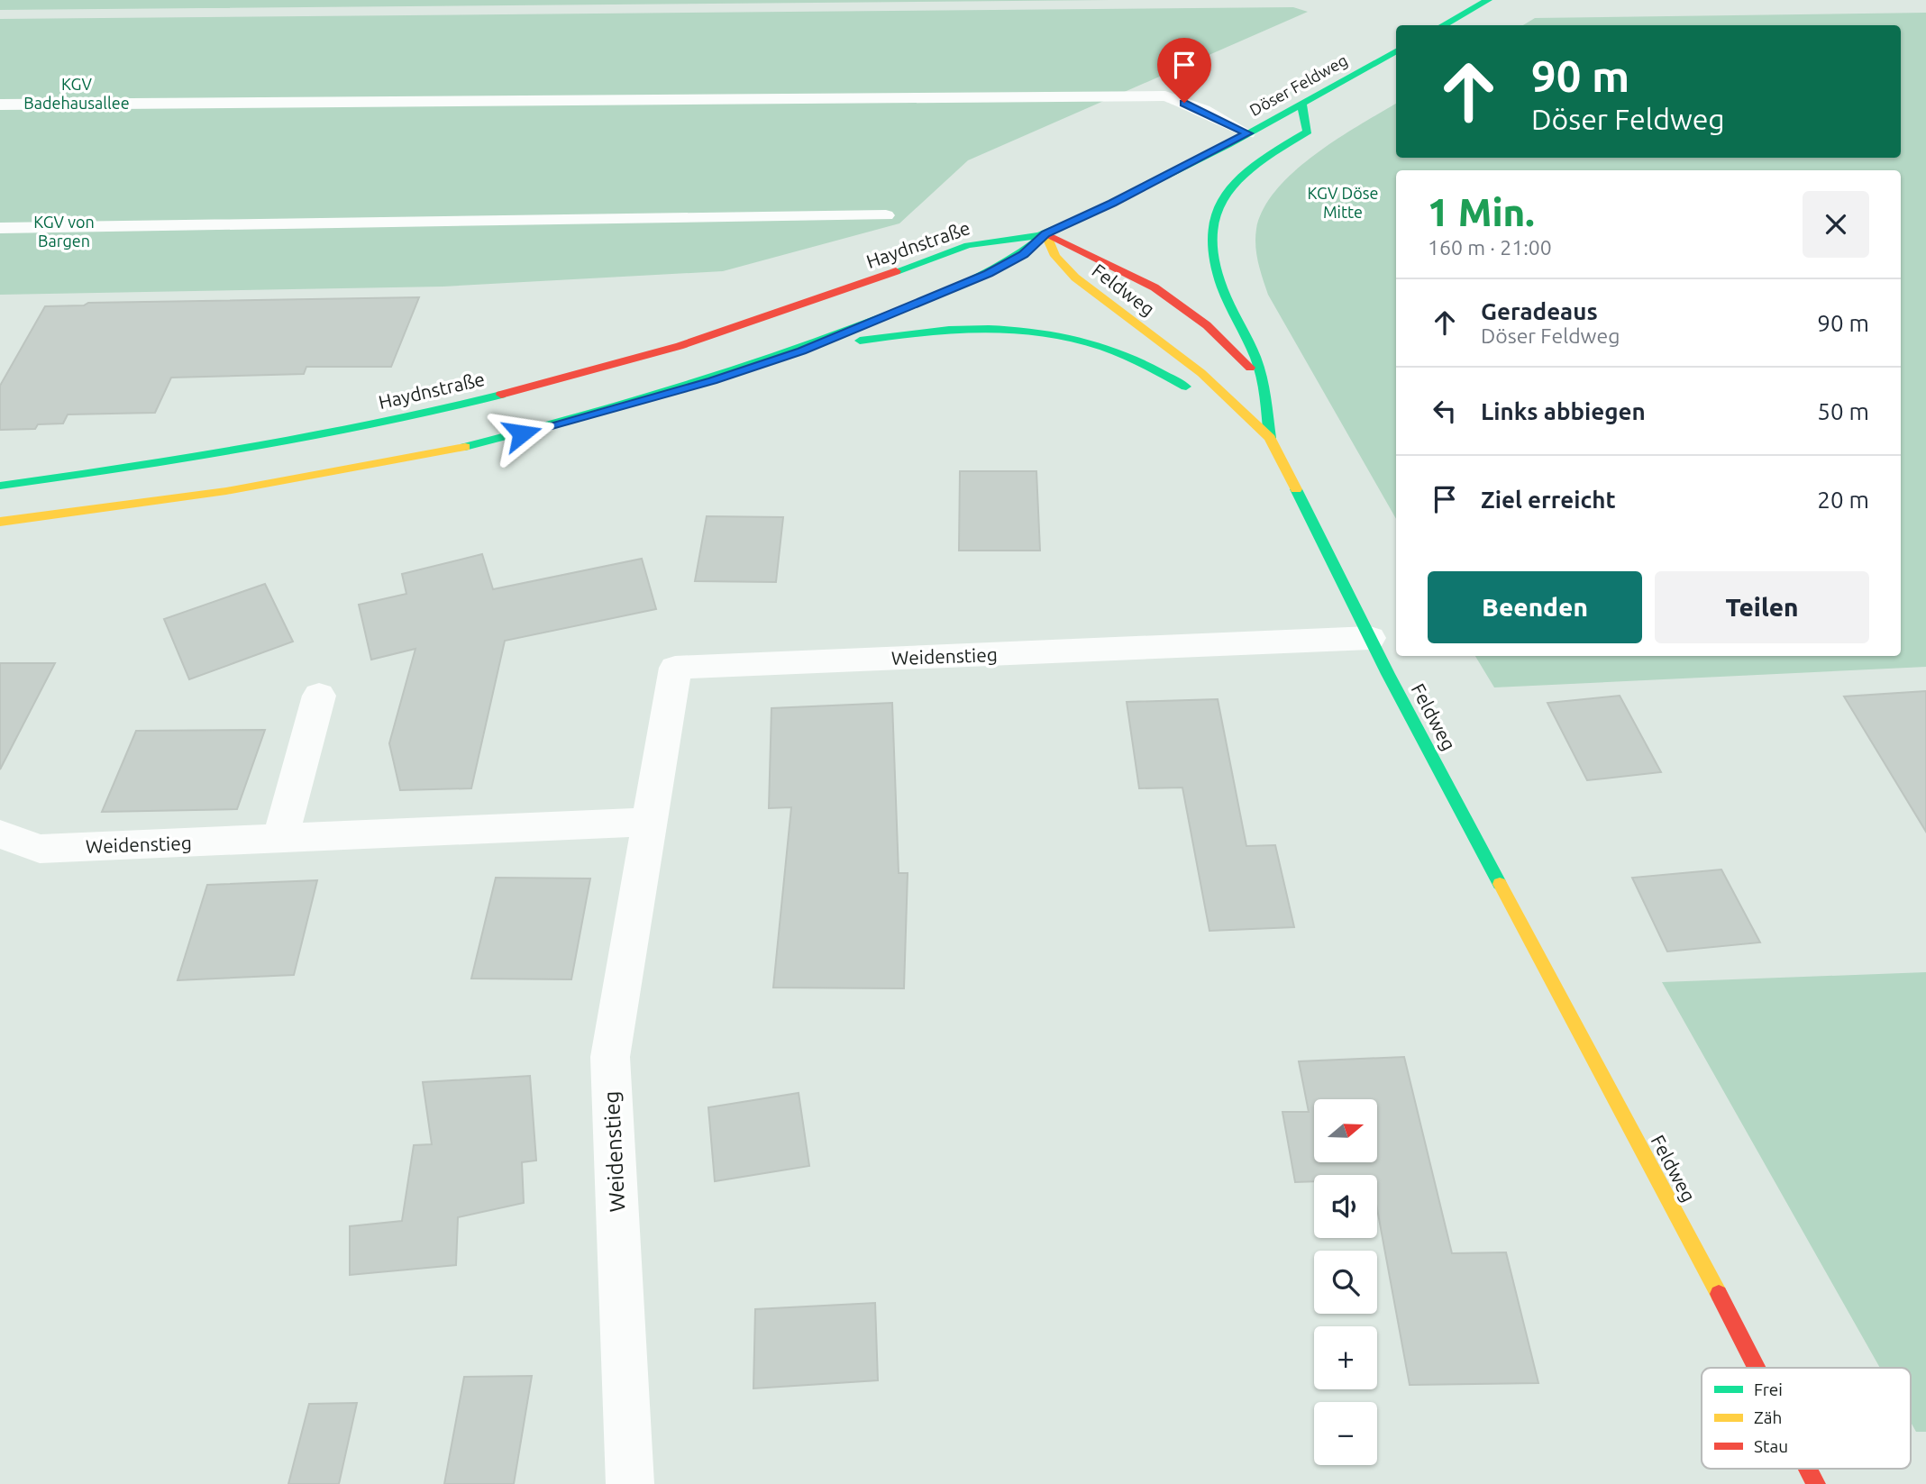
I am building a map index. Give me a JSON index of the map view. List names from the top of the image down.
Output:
{
  "streets": {
    "street": [
      "Döser Feldweg",
      "Haydnstraße",
      "Feldweg",
      "Weidenstieg"
    ]
  },
  "crossings": [
    ["Döser Feldweg", "Haydnstraße"],
    ["Döser Feldweg", "Feldweg"],
    ["Haydnstraße", "Feldweg"],
    ["Feldweg", "Weidenstieg"]
  ],
  "parks": ["KGV Badehausallee", "KGV Döse Mitte", "KGV von Bargen"],
  "legend": ["Frei", "Zäh", "Stau"],
  "north": "right",
  "page": {
    "turn": ["90 m", "Döser Feldweg"],
    "heading": ["1 Min.", "160 m · 21:00"],
    "list": [
      {
        "name": "Geradeaus",
        "note": "Döser Feldweg",
        "value": "90 m"
      },
      {
        "name": "Links abbiegen",
        "value": "50 m"
      },
      {
        "name": "Ziel erreicht",
        "value": "20 m"
      }
    ],
    "buttons": ["Beenden", "Teilen"],
    "map_buttons": ["+", "−"]
  }
}
